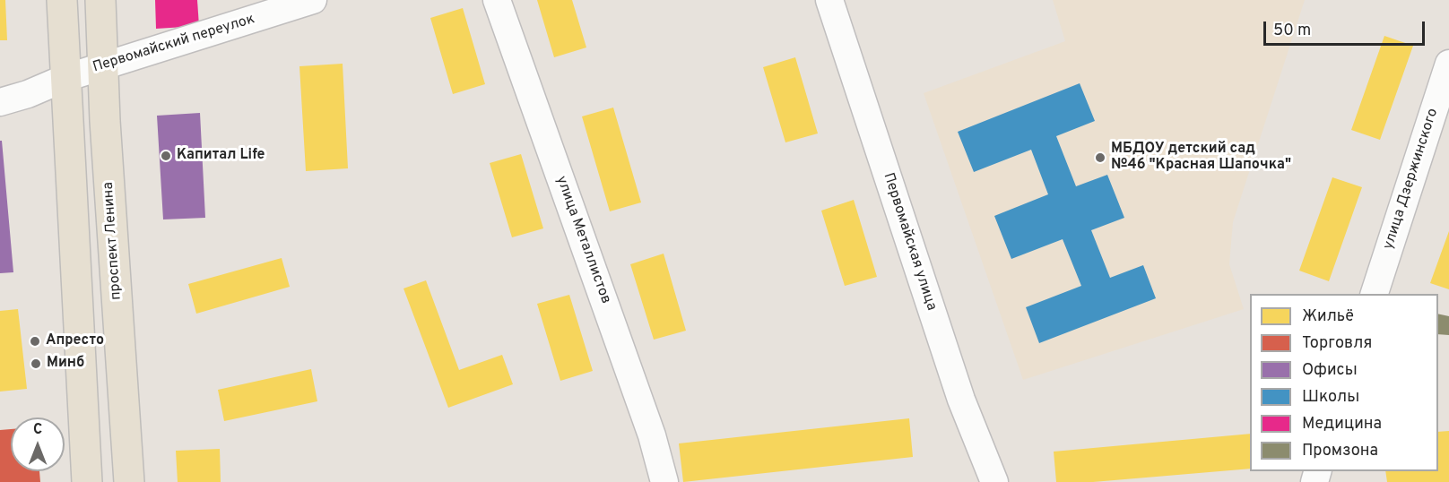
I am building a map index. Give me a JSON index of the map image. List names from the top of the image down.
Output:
{
  "streets": {
    "main road": ["проспект Ленина"],
    "street": [
      "Первомайский переулок",
      "улица Дзержинского",
      "улица Металлистов",
      "Первомайская улица"
    ]
  },
  "crossings": [
    ["Первомайский переулок", "проспект Ленина"]
  ],
  "places": [
    "Капитал Life",
    "МБДОУ детский сад №46 \"Красная Шапочка\"",
    "Апресто",
    "Минб"
  ],
  "legend": [
    "Жильё",
    "Торговля",
    "Офисы",
    "Школы",
    "Медицина",
    "Промзона"
  ],
  "scale_bar": "50 m",
  "north": "top"
}
